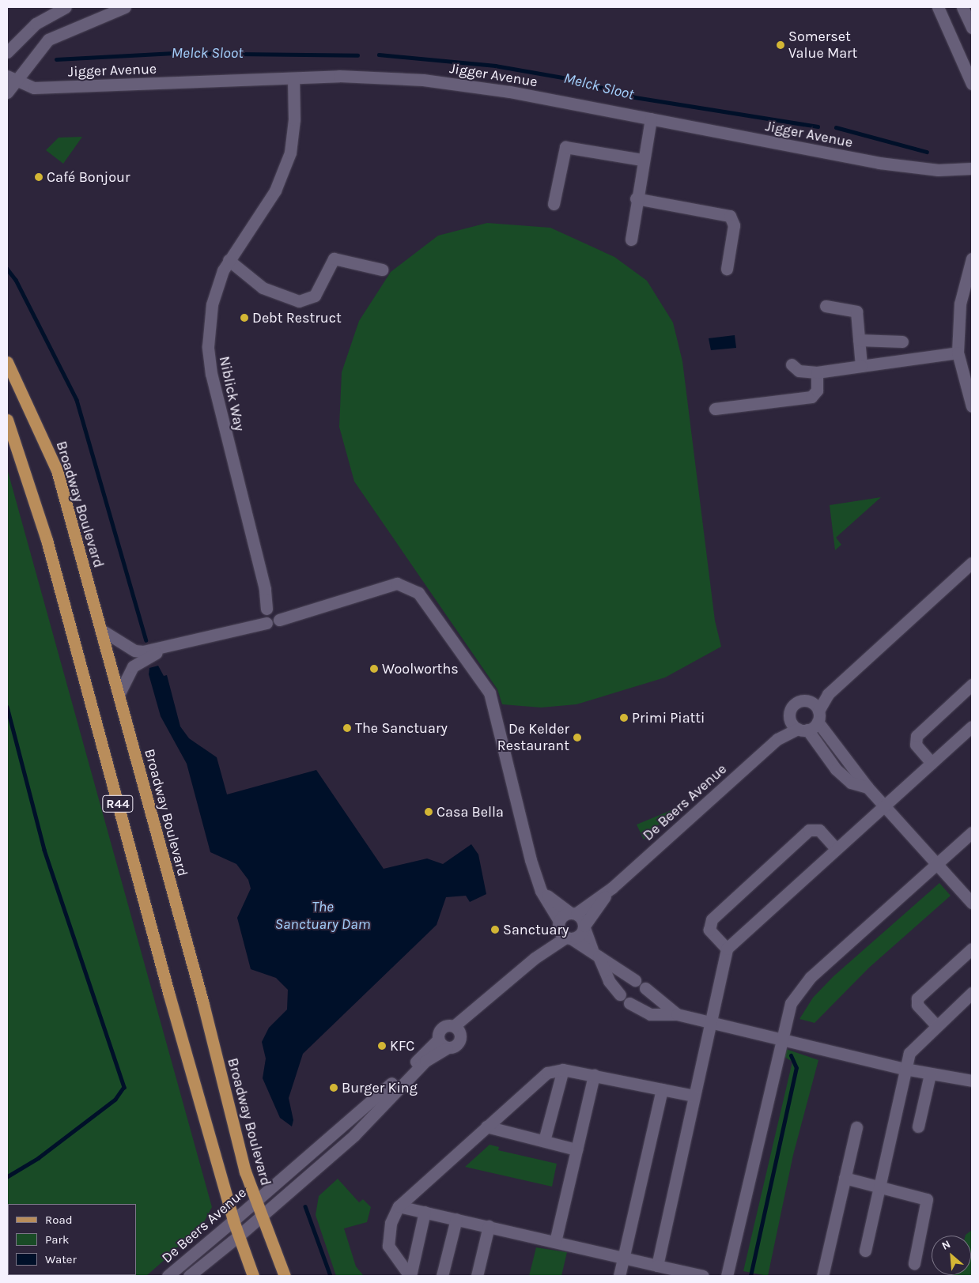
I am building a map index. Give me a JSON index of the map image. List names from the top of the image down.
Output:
{
  "streets": {
    "main road": ["Broadway Boulevard", "R44"],
    "street": ["Jigger Avenue", "Niblick Way", "De Beers Avenue"]
  },
  "crossings": [
    ["Jigger Avenue", "Niblick Way"],
    ["Broadway Boulevard", "De Beers Avenue"],
    ["De Beers Avenue", "R44"]
  ],
  "water": ["Melck Sloot", "The Sanctuary Dam"],
  "places": [
    "Somerset Value Mart",
    "Café Bonjour",
    "Debt Restruct",
    "Woolworths",
    "Primi Piatti",
    "The Sanctuary",
    "De Kelder Restaurant",
    "Casa Bella",
    "Sanctuary",
    "KFC",
    "Burger King"
  ],
  "legend": ["Road", "Park", "Water"],
  "north": "top left"
}
